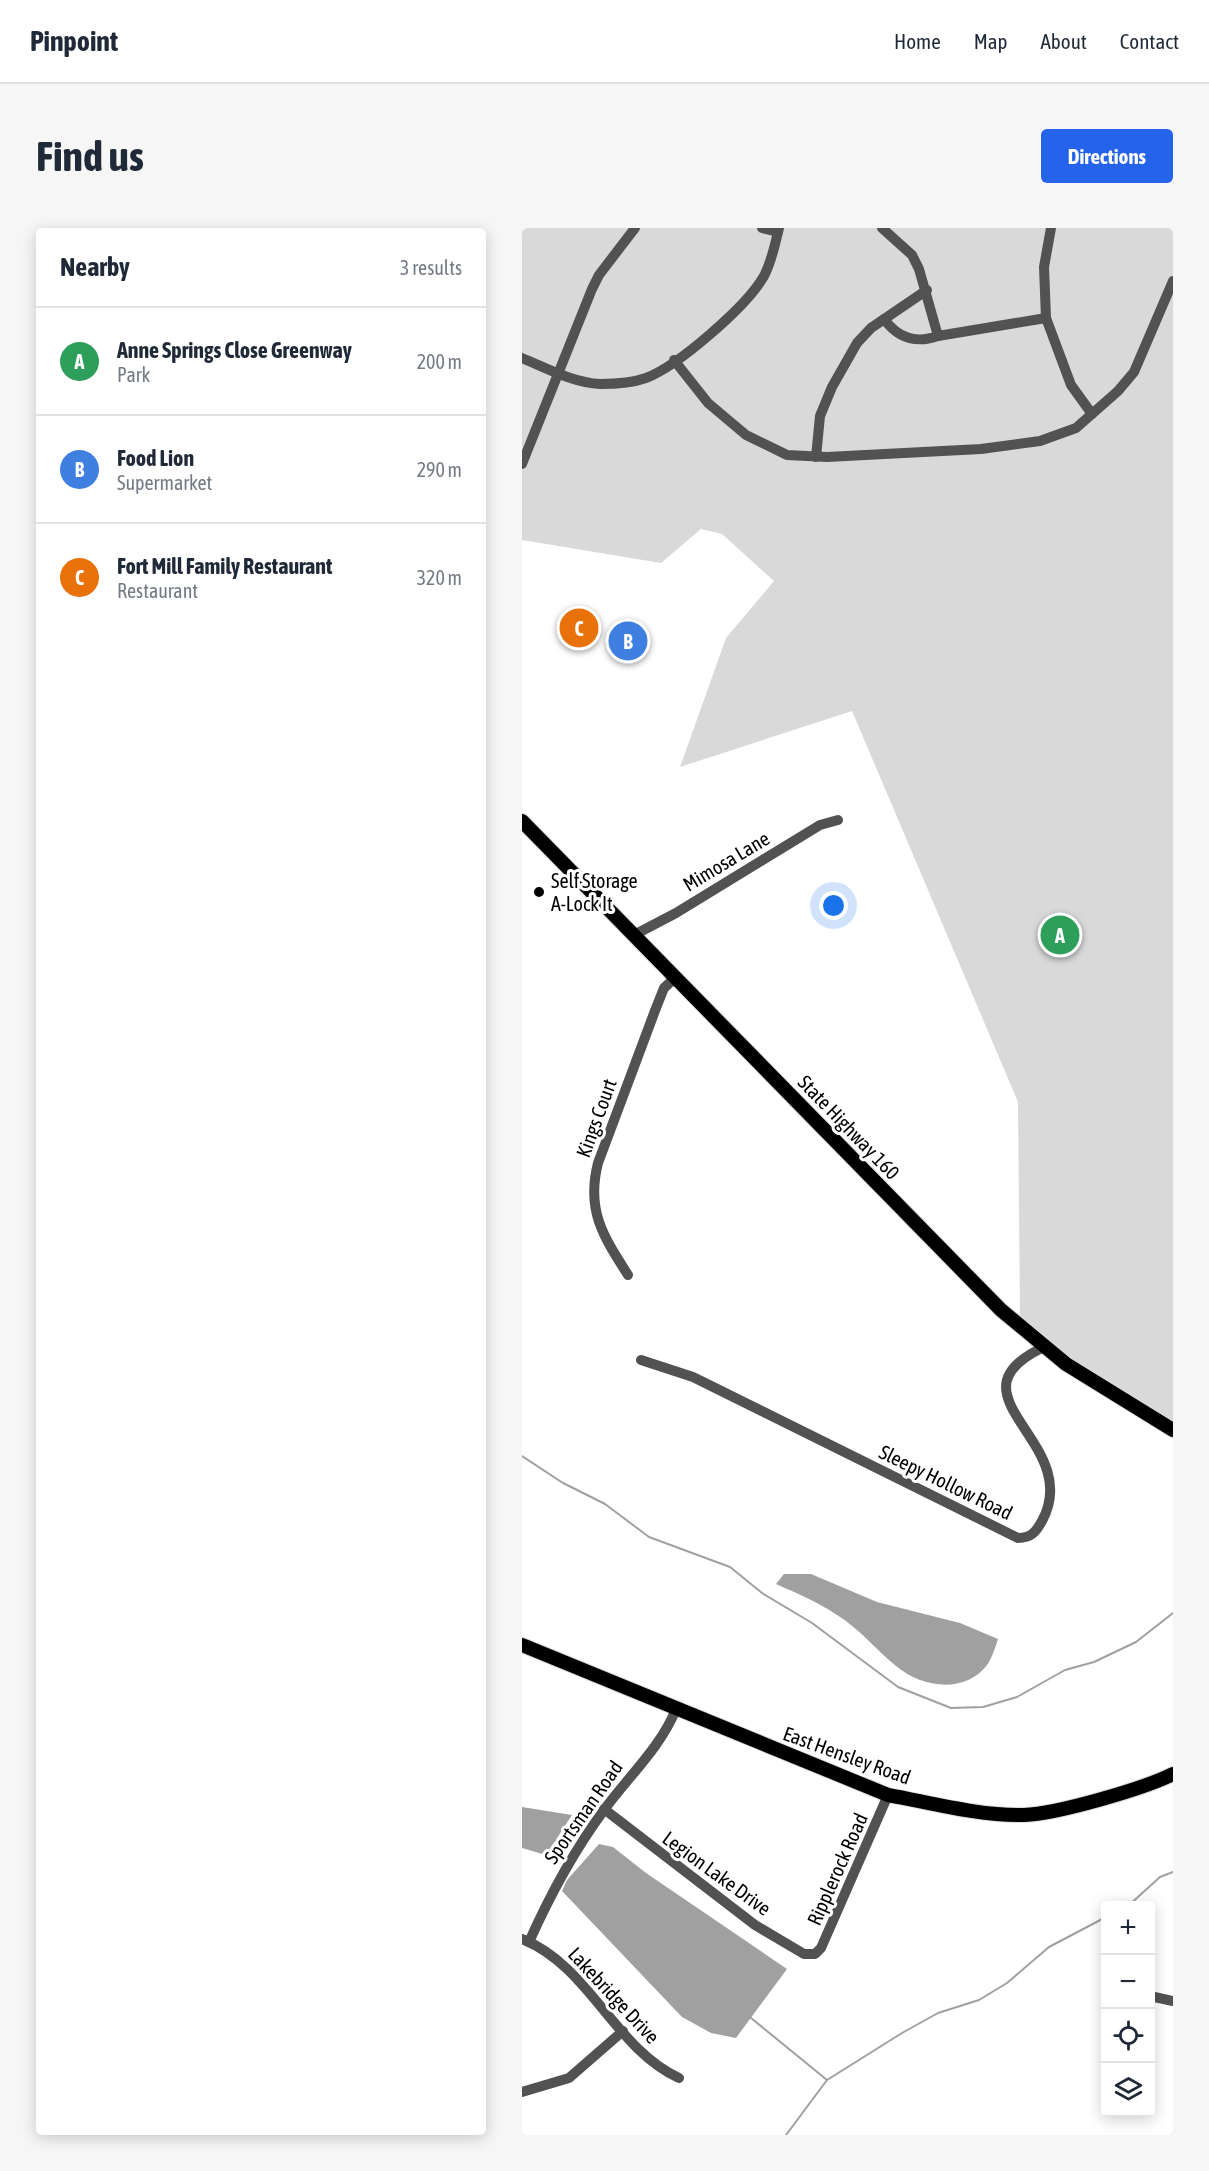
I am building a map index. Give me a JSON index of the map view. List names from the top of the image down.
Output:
{
  "streets": {
    "main road": ["State Highway 160", "East Hensley Road"],
    "street": [
      "Mimosa Lane",
      "Kings Court",
      "Sleepy Hollow Road",
      "Sportsman Road",
      "Ripplerock Road",
      "Legion Lake Drive",
      "Lakebridge Drive"
    ]
  },
  "crossings": [
    ["Mimosa Lane", "State Highway 160"],
    ["Kings Court", "State Highway 160"],
    ["State Highway 160", "Sleepy Hollow Road"],
    ["East Hensley Road", "Sportsman Road"],
    ["East Hensley Road", "Ripplerock Road"],
    ["Sportsman Road", "Legion Lake Drive"],
    ["Sportsman Road", "Lakebridge Drive"],
    ["Ripplerock Road", "Legion Lake Drive"]
  ],
  "places": ["Self Storage A-Lock It"],
  "page": {
    "header": "Pinpoint",
    "nav": [
      "Home",
      "Map",
      "About",
      "Contact"
    ],
    "buttons": "Directions",
    "title": "Find us",
    "heading": ["Nearby", "3 results"],
    "list": [
      {
        "mark": "A",
        "name": "Anne Springs Close Greenway",
        "note": "Park",
        "value": "200 m"
      },
      {
        "mark": "B",
        "name": "Food Lion",
        "note": "Supermarket",
        "value": "290 m"
      },
      {
        "mark": "C",
        "name": "Fort Mill Family Restaurant",
        "note": "Restaurant",
        "value": "320 m"
      }
    ],
    "pins": ["C", "B", "A"],
    "map_buttons": ["+", "−"]
  }
}
